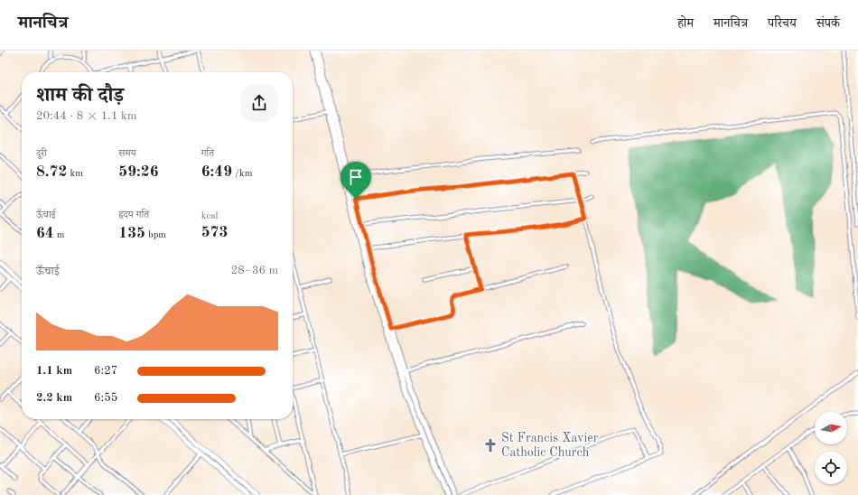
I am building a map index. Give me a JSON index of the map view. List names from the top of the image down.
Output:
{
  "places": {
    "church": ["St Francis Xavier Catholic Church"]
  },
  "north": "right",
  "page": {
    "header": "मानचित्र",
    "nav": [
      "होम",
      "मानचित्र",
      "परिचय",
      "संपर्क"
    ],
    "heading": ["शाम की दौड़", "20:44 · 8 × 1.1 km"],
    "stats": [
      ["दूरी", "8.72 km"],
      ["समय", "59:26"],
      ["गति", "6:49 /km"],
      ["ऊँचाई", "64 m"],
      ["हृदय गति", "135 bpm"],
      ["kcal", "573"]
    ],
    "chart": ["ऊँचाई", "28–36 m"],
    "list": [
      {
        "name": "1.1 km",
        "note": "6:27"
      },
      {
        "name": "2.2 km",
        "note": "6:55"
      }
    ]
  }
}
